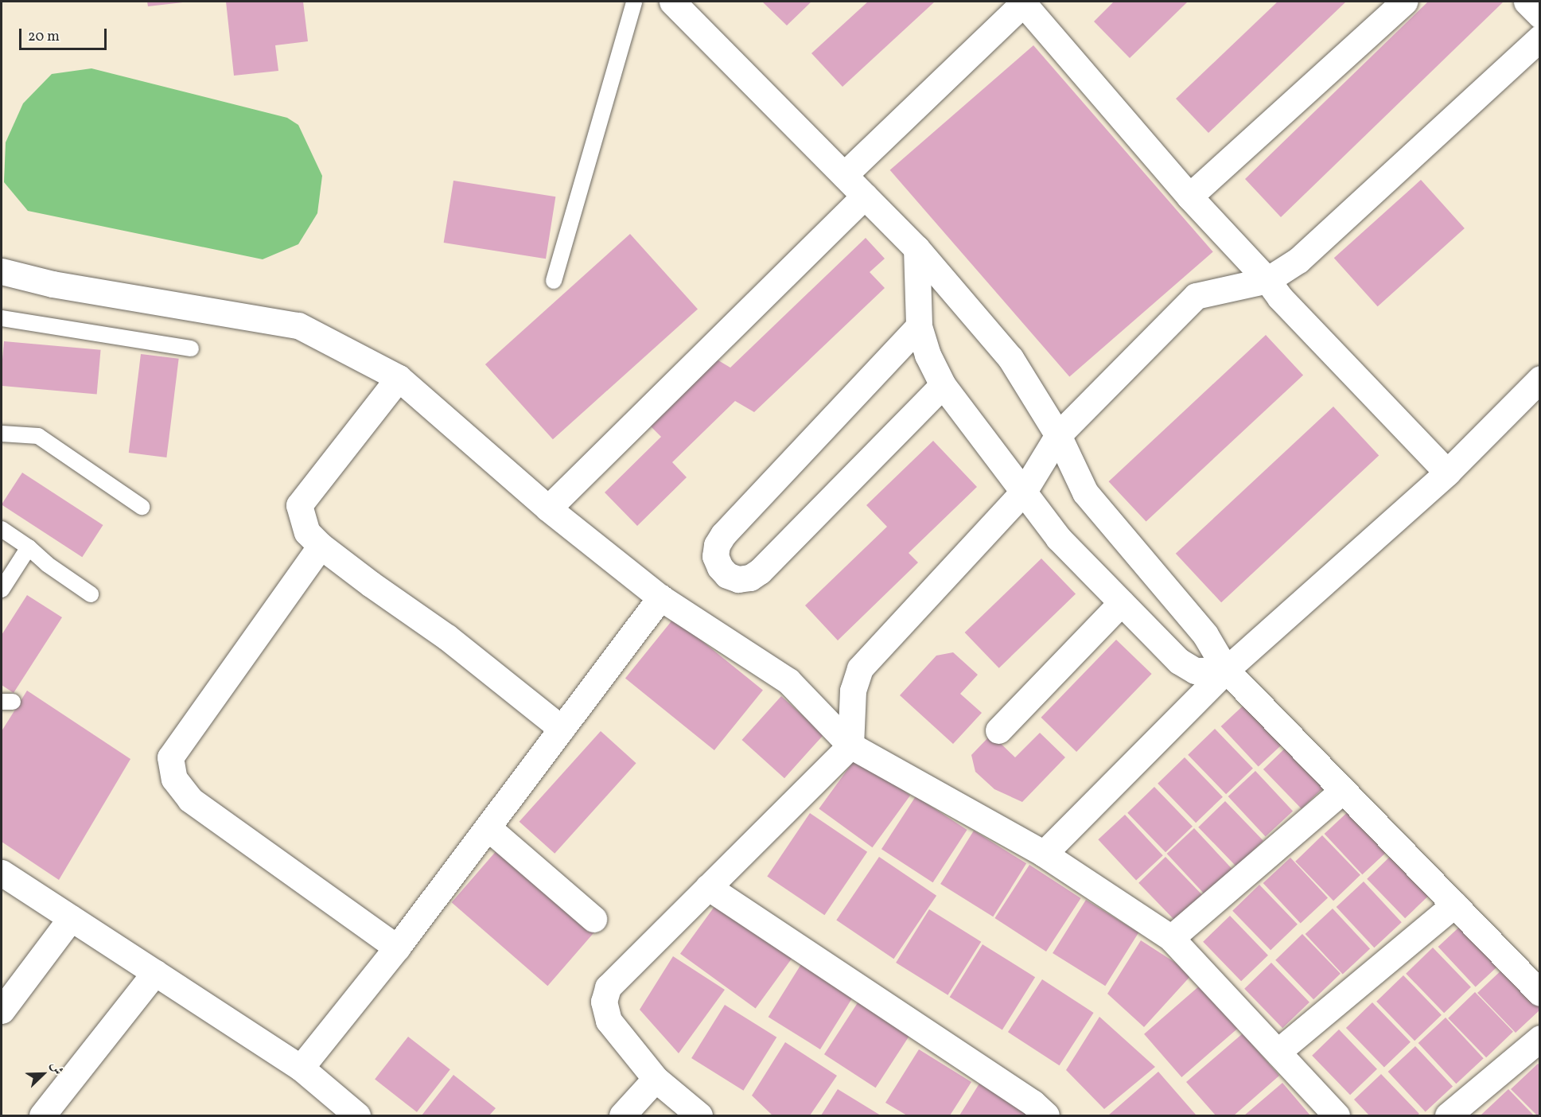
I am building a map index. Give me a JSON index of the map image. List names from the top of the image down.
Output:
{
  "scale_bar": "20 m",
  "north": "top right"
}
